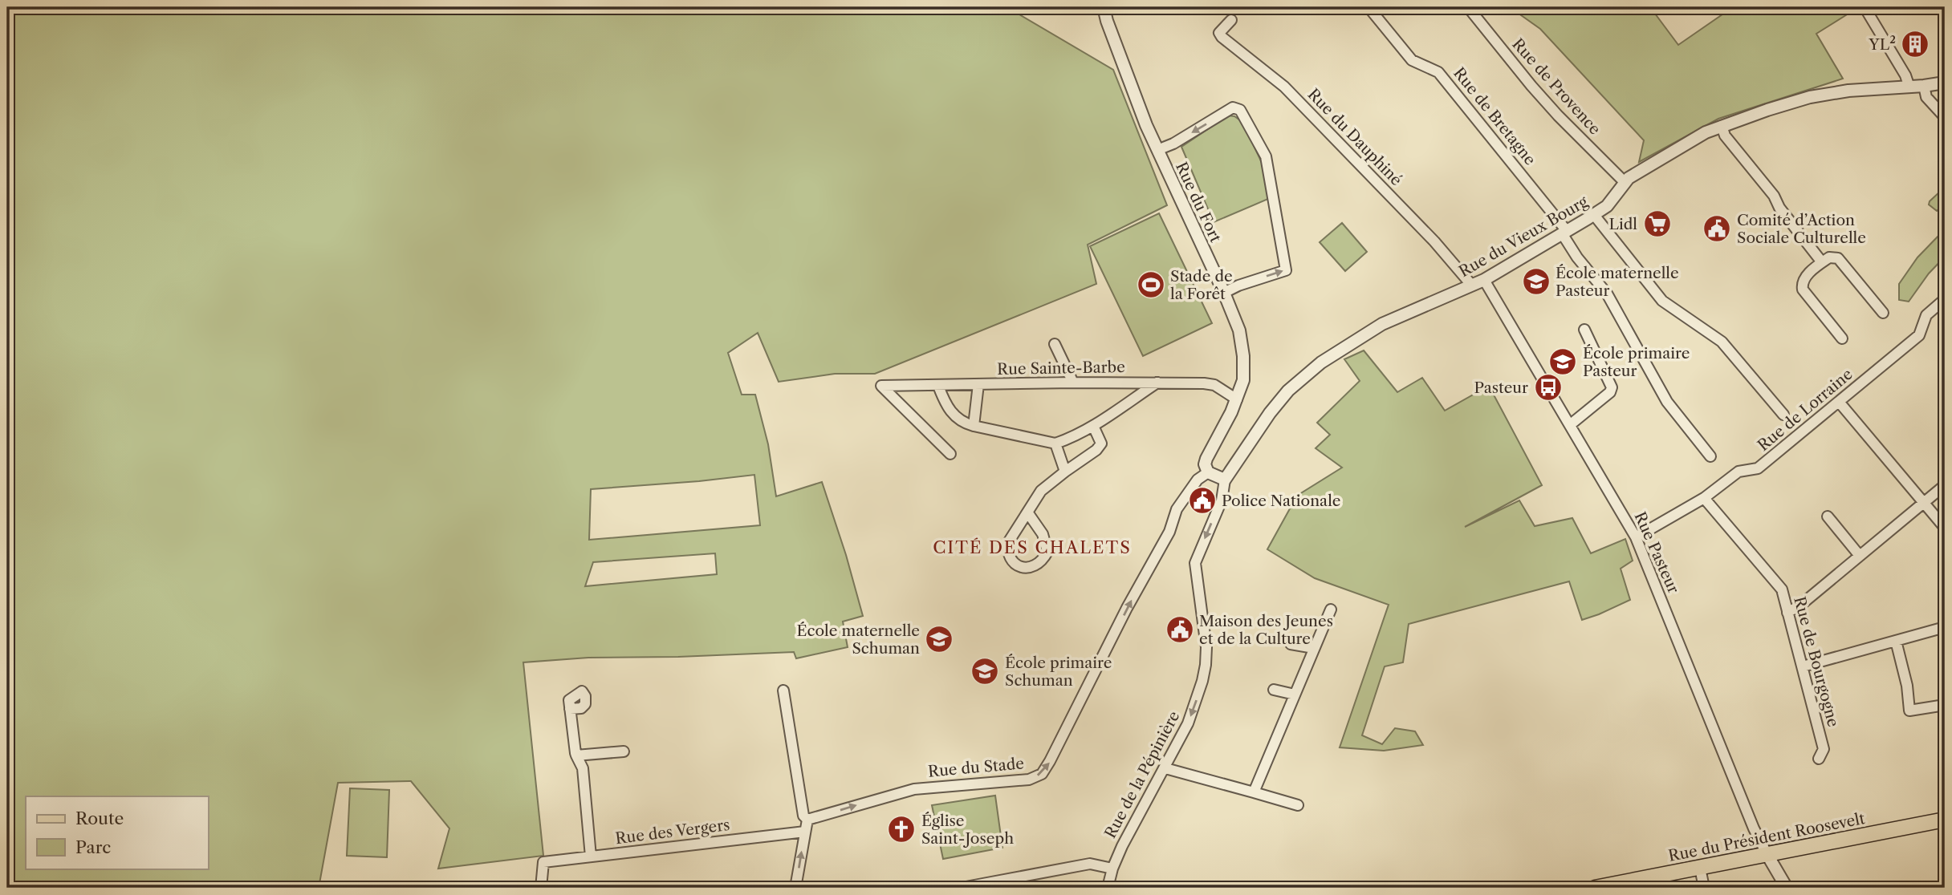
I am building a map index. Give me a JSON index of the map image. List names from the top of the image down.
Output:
{
  "streets": {
    "main road": ["Rue du Président Roosevelt"],
    "street": [
      "Rue de Provence",
      "Rue de Bretagne",
      "Rue du Dauphiné",
      "Rue du Fort",
      "Rue du Vieux Bourg",
      "Rue Sainte-Barbe",
      "Rue de Lorraine",
      "Rue Pasteur",
      "Rue de Bourgogne",
      "Rue du Stade",
      "Rue de la Pépinière",
      "Rue des Vergers"
    ]
  },
  "crossings": [
    ["Rue de Provence", "Rue du Vieux Bourg"],
    ["Rue de Bretagne", "Rue du Vieux Bourg"],
    ["Rue du Dauphiné", "Rue du Vieux Bourg"],
    ["Rue du Fort", "Rue Sainte-Barbe"],
    ["Rue du Fort", "Rue du Stade"],
    ["Rue du Vieux Bourg", "Rue Pasteur"],
    ["Rue du Vieux Bourg", "Rue de la Pépinière"],
    ["Rue de Lorraine", "Rue Pasteur"],
    ["Rue de Lorraine", "Rue de Bourgogne"],
    ["Rue Pasteur", "Rue du Président Roosevelt"]
  ],
  "one_way": ["Rue du Stade", "Rue de la Pépinière"],
  "districts": ["CITÉ DES CHALETS"],
  "places": {
    "building": ["YL²"],
    "supermarket": ["Lidl"],
    "public building": ["Comité d’Action Sociale Culturelle", "Police Nationale", "Maison des Jeunes et de la Culture"],
    "school or university": [
      "École maternelle Pasteur",
      "École primaire Pasteur",
      "École maternelle Schuman",
      "École primaire Schuman"
    ],
    "sports": ["Stade de la Forêt"],
    "bus stop": ["Pasteur"],
    "church": ["Église Saint-Joseph"]
  },
  "legend": ["Route", "Parc"]
}
